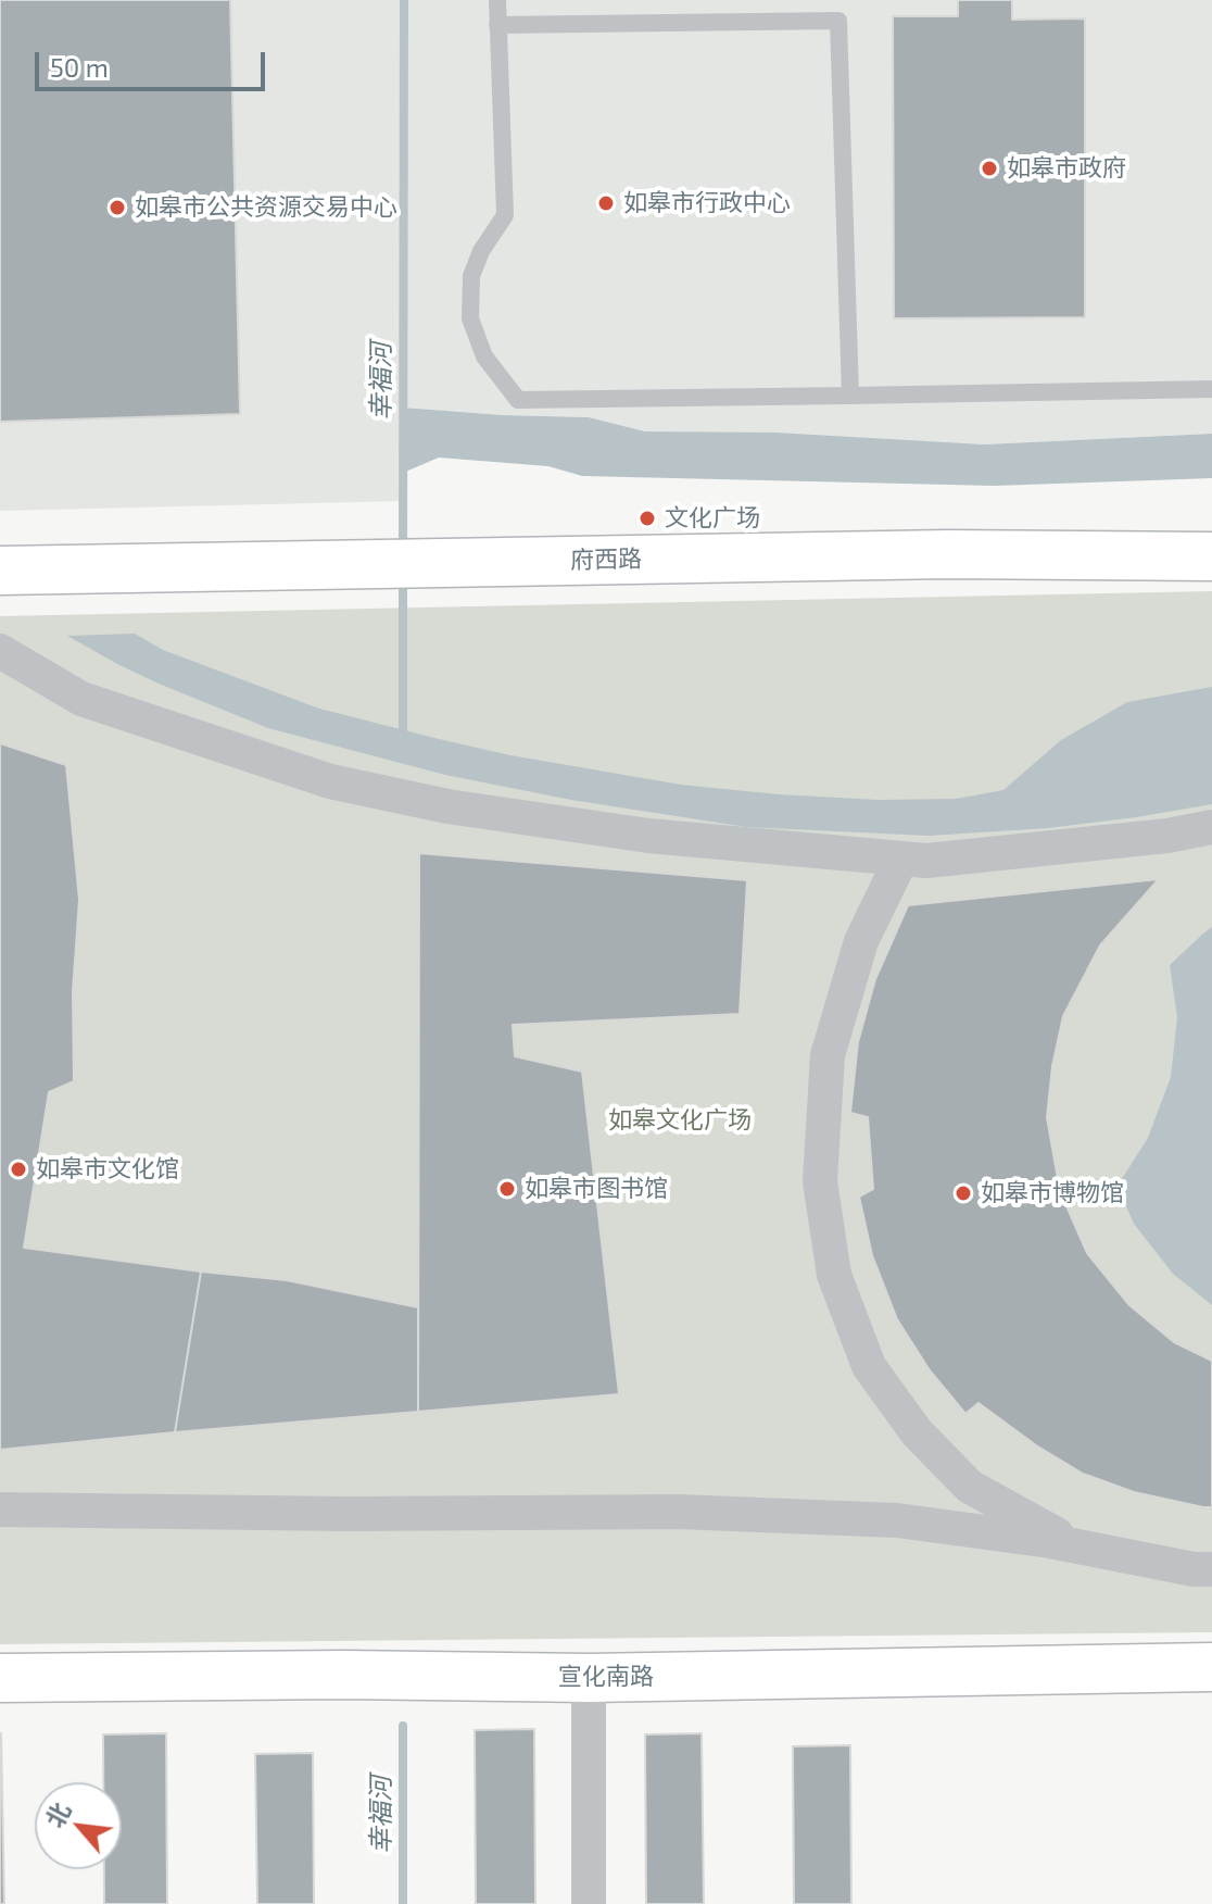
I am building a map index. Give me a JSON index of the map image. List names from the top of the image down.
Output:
{
  "streets": {
    "street": ["府西路", "宣化南路"]
  },
  "water": ["幸福河"],
  "parks": ["如皋文化广场"],
  "places": [
    "如皋市政府",
    "如皋市行政中心",
    "如皋市公共资源交易中心",
    "文化广场",
    "如皋市文化馆",
    "如皋市图书馆",
    "如皋市博物馆"
  ],
  "scale_bar": "50 m",
  "north": "top left"
}
